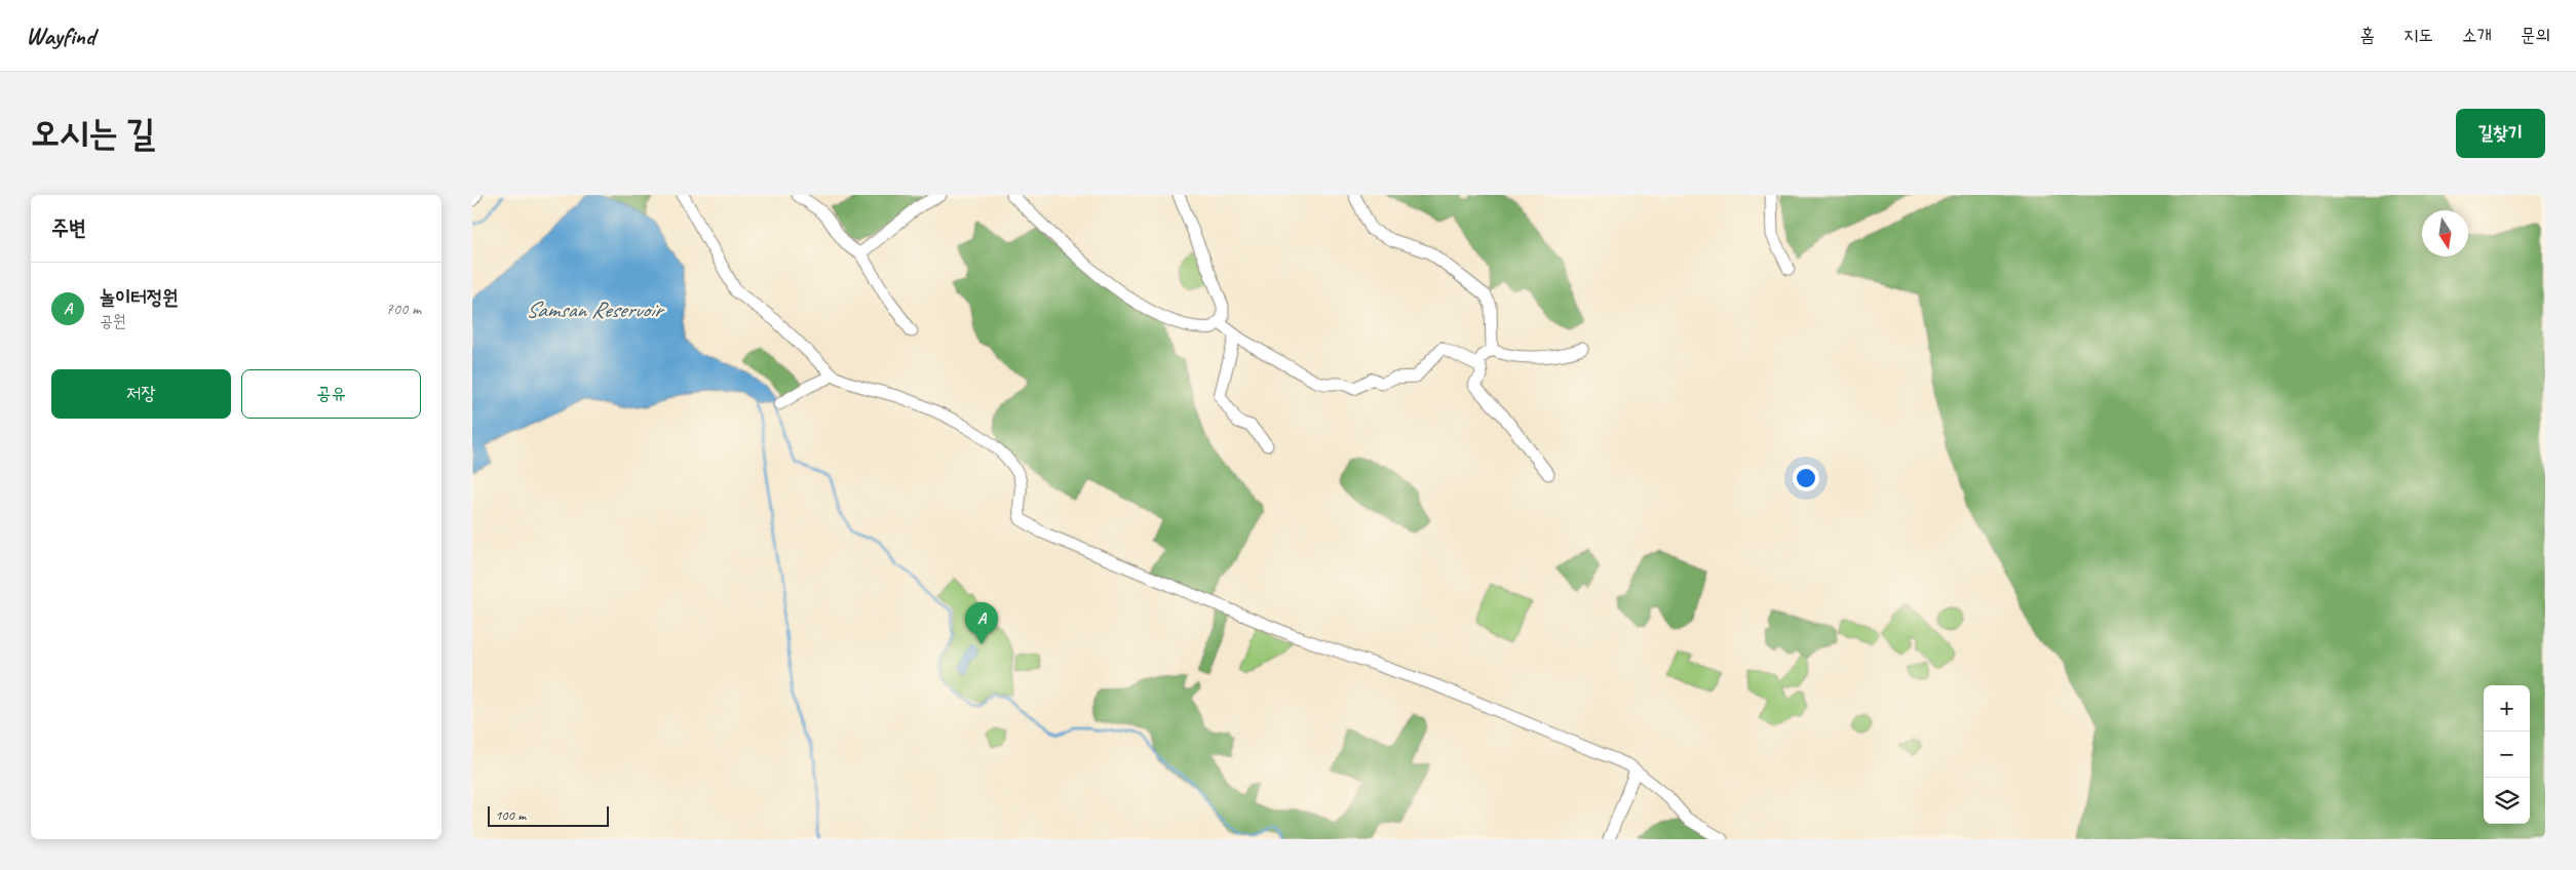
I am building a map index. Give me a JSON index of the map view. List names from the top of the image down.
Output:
{
  "water": ["Samsan Reservoir"],
  "scale_bar": "100 m",
  "north": "bottom",
  "page": {
    "header": "Wayfind",
    "nav": [
      "홈",
      "지도",
      "소개",
      "문의"
    ],
    "buttons": [
      "길찾기",
      ["저장", "공유"]
    ],
    "title": "오시는 길",
    "heading": "주변",
    "list": [
      {
        "mark": "A",
        "name": "놀이터정원",
        "note": "공원",
        "value": "700 m"
      }
    ],
    "pins": "A",
    "map_buttons": ["+", "−"],
    "scale": "100 m"
  }
}
